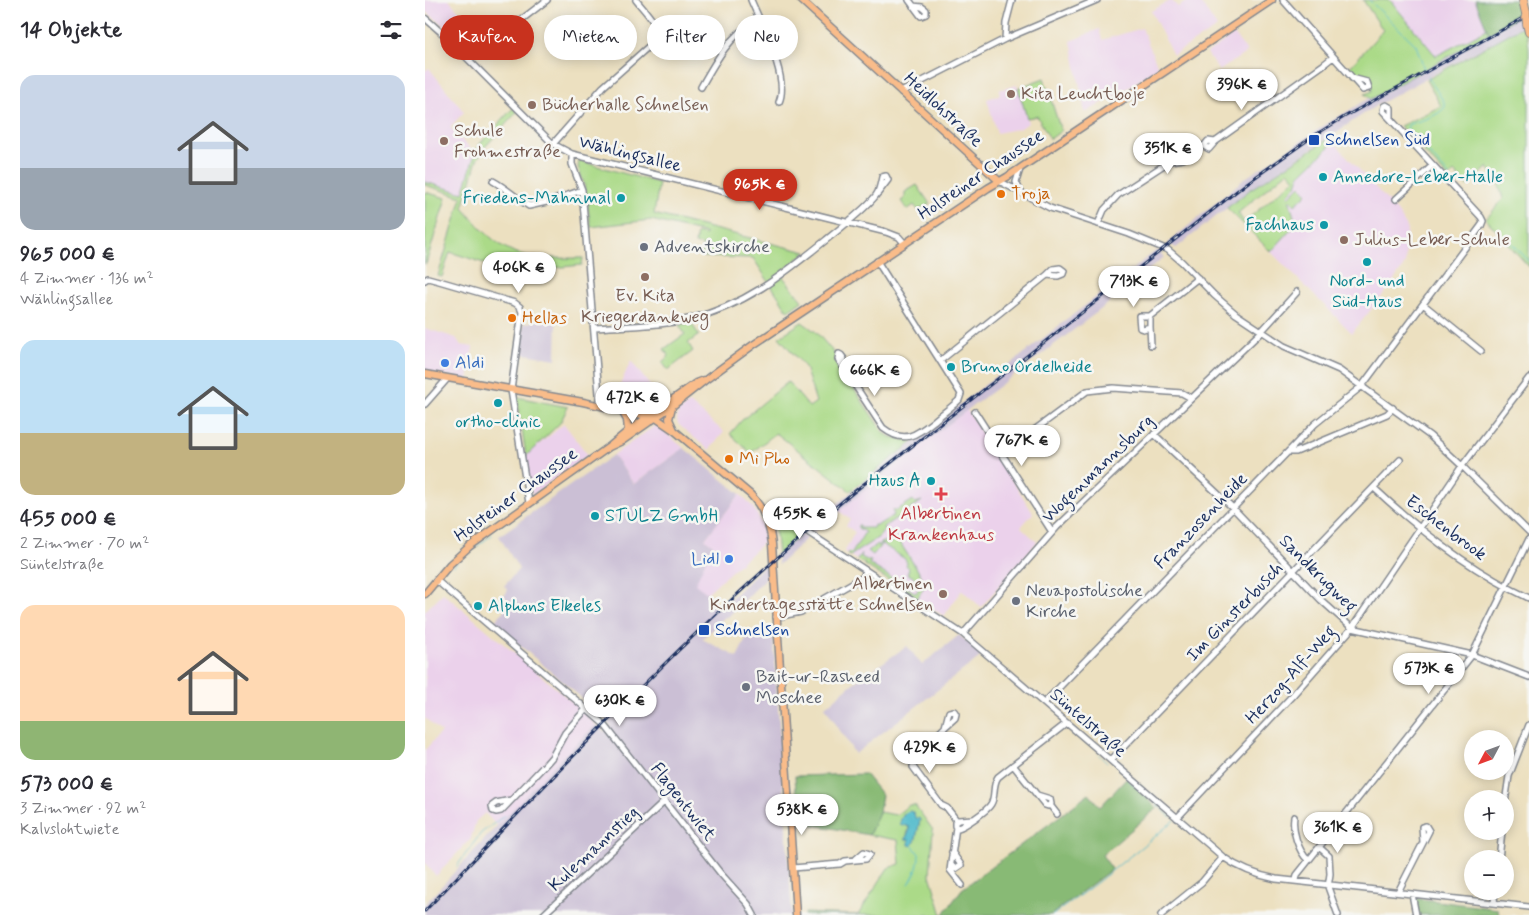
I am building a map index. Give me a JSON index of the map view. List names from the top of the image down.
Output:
{
  "streets": {
    "main road": ["Heidlohstraße", "Holsteiner Chaussee"],
    "street": [
      "Wählingsallee",
      "Wogenmannsburg",
      "Franzosenheide",
      "Eschenbrook",
      "Sandkrugweg",
      "Im Ginsterbusch",
      "Herzog-Alf-Weg",
      "Süntelstraße",
      "Flagentwiet",
      "Kulemannstieg"
    ]
  },
  "crossings": [
    ["Heidlohstraße", "Holsteiner Chaussee"],
    ["Wählingsallee", "Holsteiner Chaussee"],
    ["Holsteiner Chaussee", "Flagentwiet"],
    ["Wogenmannsburg", "Sandkrugweg"],
    ["Wogenmannsburg", "Süntelstraße"],
    ["Franzosenheide", "Sandkrugweg"],
    ["Franzosenheide", "Süntelstraße"],
    ["Eschenbrook", "Im Ginsterbusch"],
    ["Eschenbrook", "Herzog-Alf-Weg"],
    ["Sandkrugweg", "Im Ginsterbusch"],
    ["Sandkrugweg", "Herzog-Alf-Weg"],
    ["Im Ginsterbusch", "Süntelstraße"],
    ["Herzog-Alf-Weg", "Süntelstraße"],
    ["Flagentwiet", "Kulemannstieg"]
  ],
  "places": {
    "other": [
      "Kita Leuchtboje",
      "Bücherhalle Schnelsen",
      "Schule Frohmestraße",
      "Annedore-Leber-Halle",
      "Troja",
      "Friedens-Mahnmal",
      "Fachhaus",
      "Julius-Leber-Schule",
      "Adventskirche",
      "Nord- und Süd-Haus",
      "Ev. Kita Kriegerdankweg",
      "Hellas",
      "Aldi",
      "Bruno Ordelheide",
      "ortho-clinic",
      "Mi Pho",
      "Haus A",
      "STULZ GmbH",
      "Lidl",
      "Albertinen Kindertagesstätte Schnelsen",
      "Neuapostolische Kirche",
      "Alphons Elkeles",
      "Bait-ur-Rasheed Moschee"
    ],
    "transit": ["Schnelsen Süd", "Schnelsen"],
    "health": ["Albertinen Krankenhaus"]
  },
  "north": "bottom left",
  "page": {
    "heading": "14 Objekte",
    "chip": [
      "Kaufen",
      "Mieten",
      "Filter",
      "Neu"
    ],
    "list": [
      {
        "name": "965 000 €",
        "note": "4 Zimmer · 136 m² · Wählingsallee"
      },
      {
        "name": "455 000 €",
        "note": "2 Zimmer · 70 m² · Süntelstraße"
      },
      {
        "name": "573 000 €",
        "note": "3 Zimmer · 92 m² · Kalvslohtwiete"
      }
    ],
    "price": [
      "396K €",
      "351K €",
      "965K €",
      "406K €",
      "713K €",
      "666K €",
      "472K €",
      "767K €",
      "455K €",
      "573K €",
      "630K €",
      "429K €",
      "538K €",
      "361K €"
    ],
    "map_buttons": ["+", "−"]
  }
}
